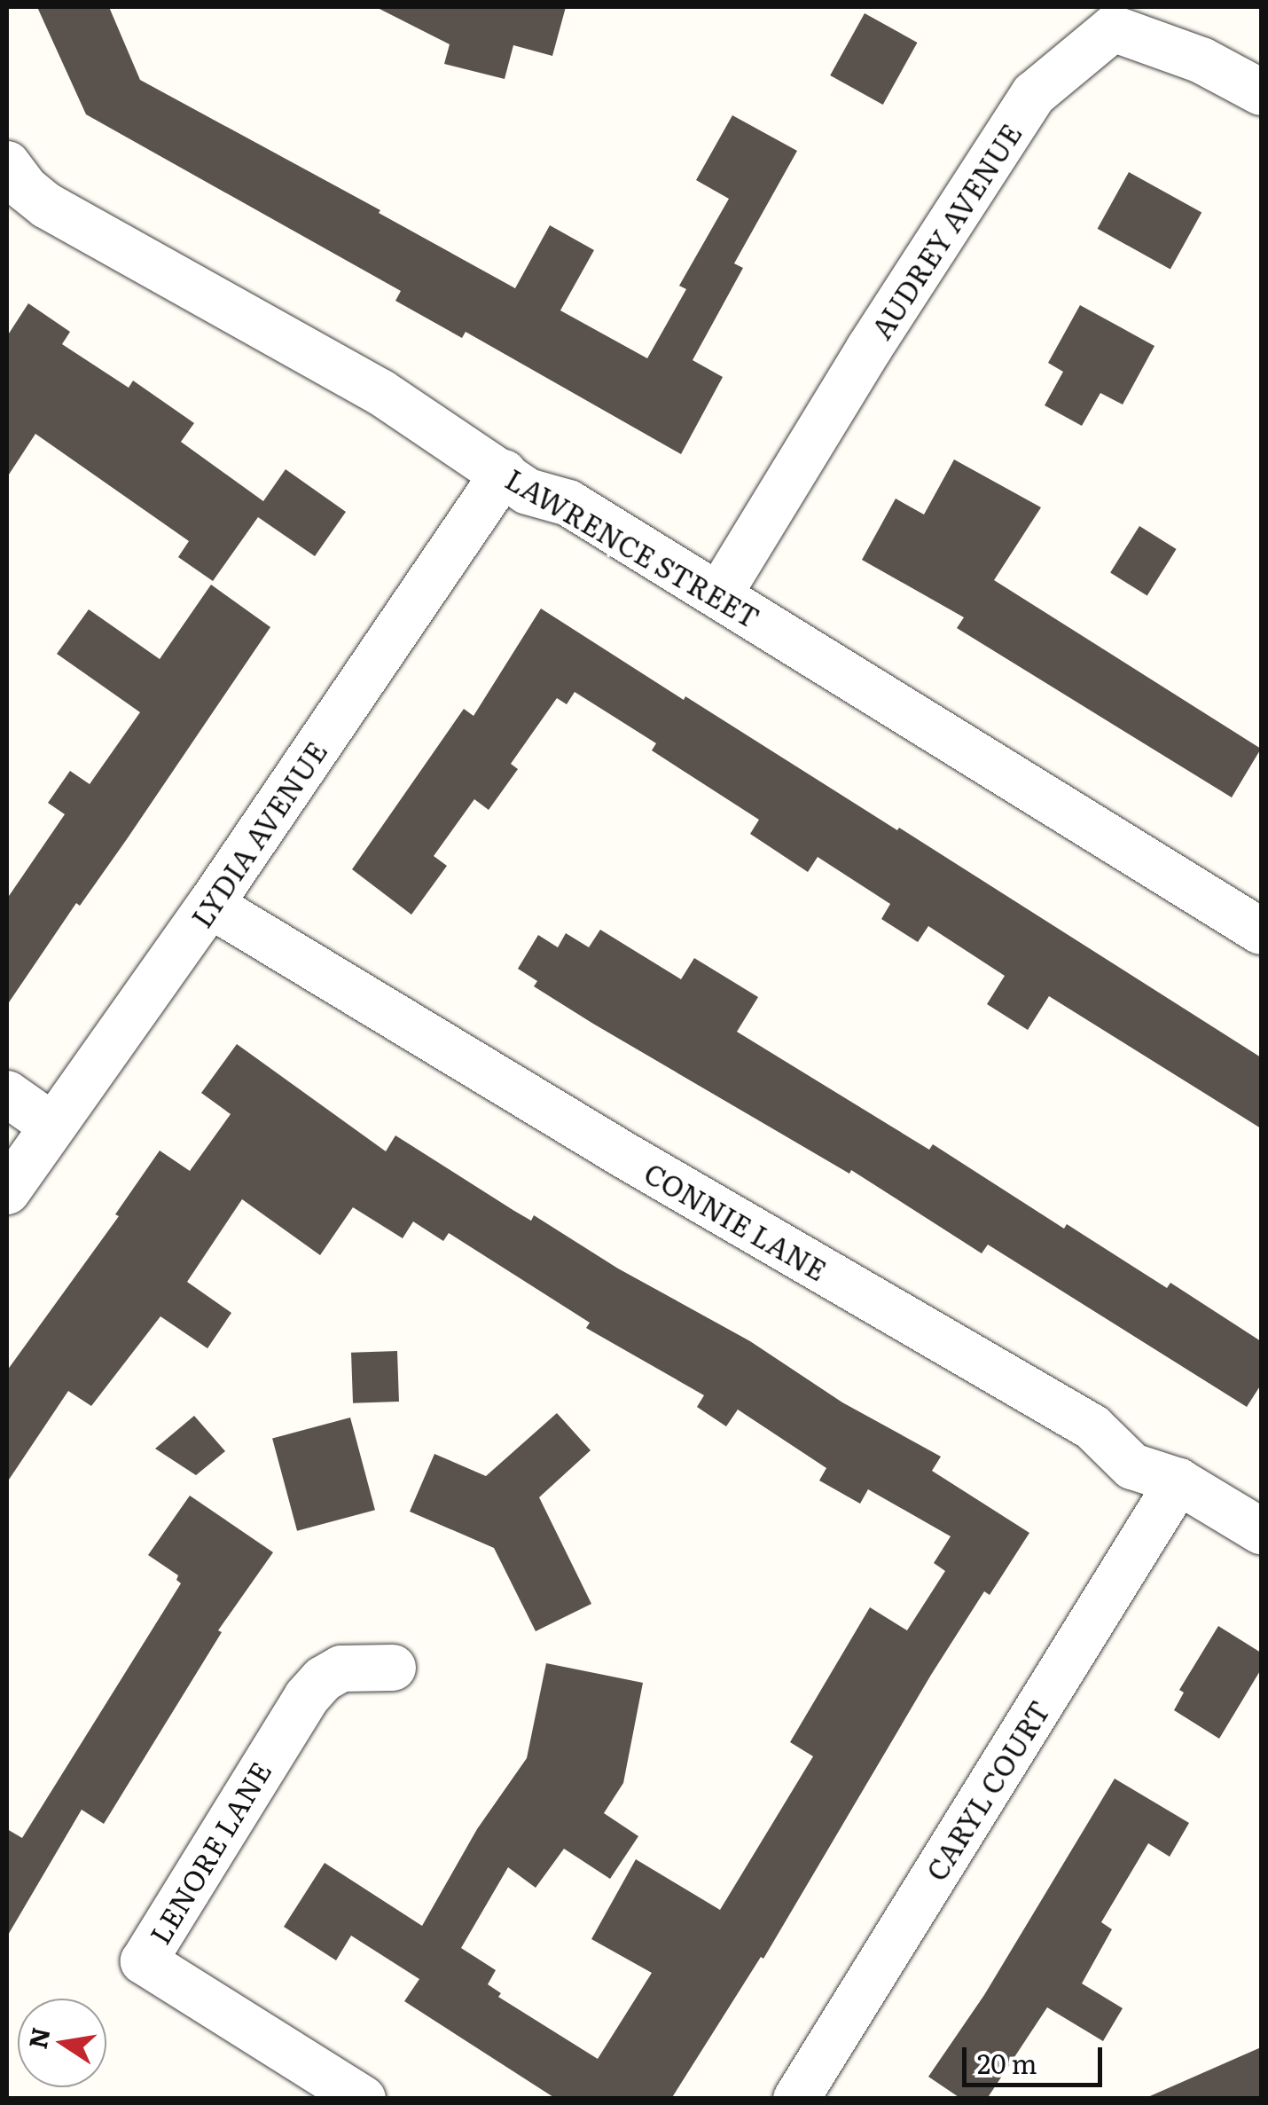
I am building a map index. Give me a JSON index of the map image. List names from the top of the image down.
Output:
{
  "streets": {
    "street": [
      "AUDREY AVENUE",
      "LAWRENCE STREET",
      "LYDIA AVENUE",
      "CONNIE LANE",
      "CARYL COURT",
      "LENORE LANE"
    ]
  },
  "crossings": [
    ["AUDREY AVENUE", "LAWRENCE STREET"],
    ["LAWRENCE STREET", "LYDIA AVENUE"],
    ["LYDIA AVENUE", "CONNIE LANE"],
    ["CONNIE LANE", "CARYL COURT"]
  ],
  "scale_bar": "20 m",
  "north": "left"
}
